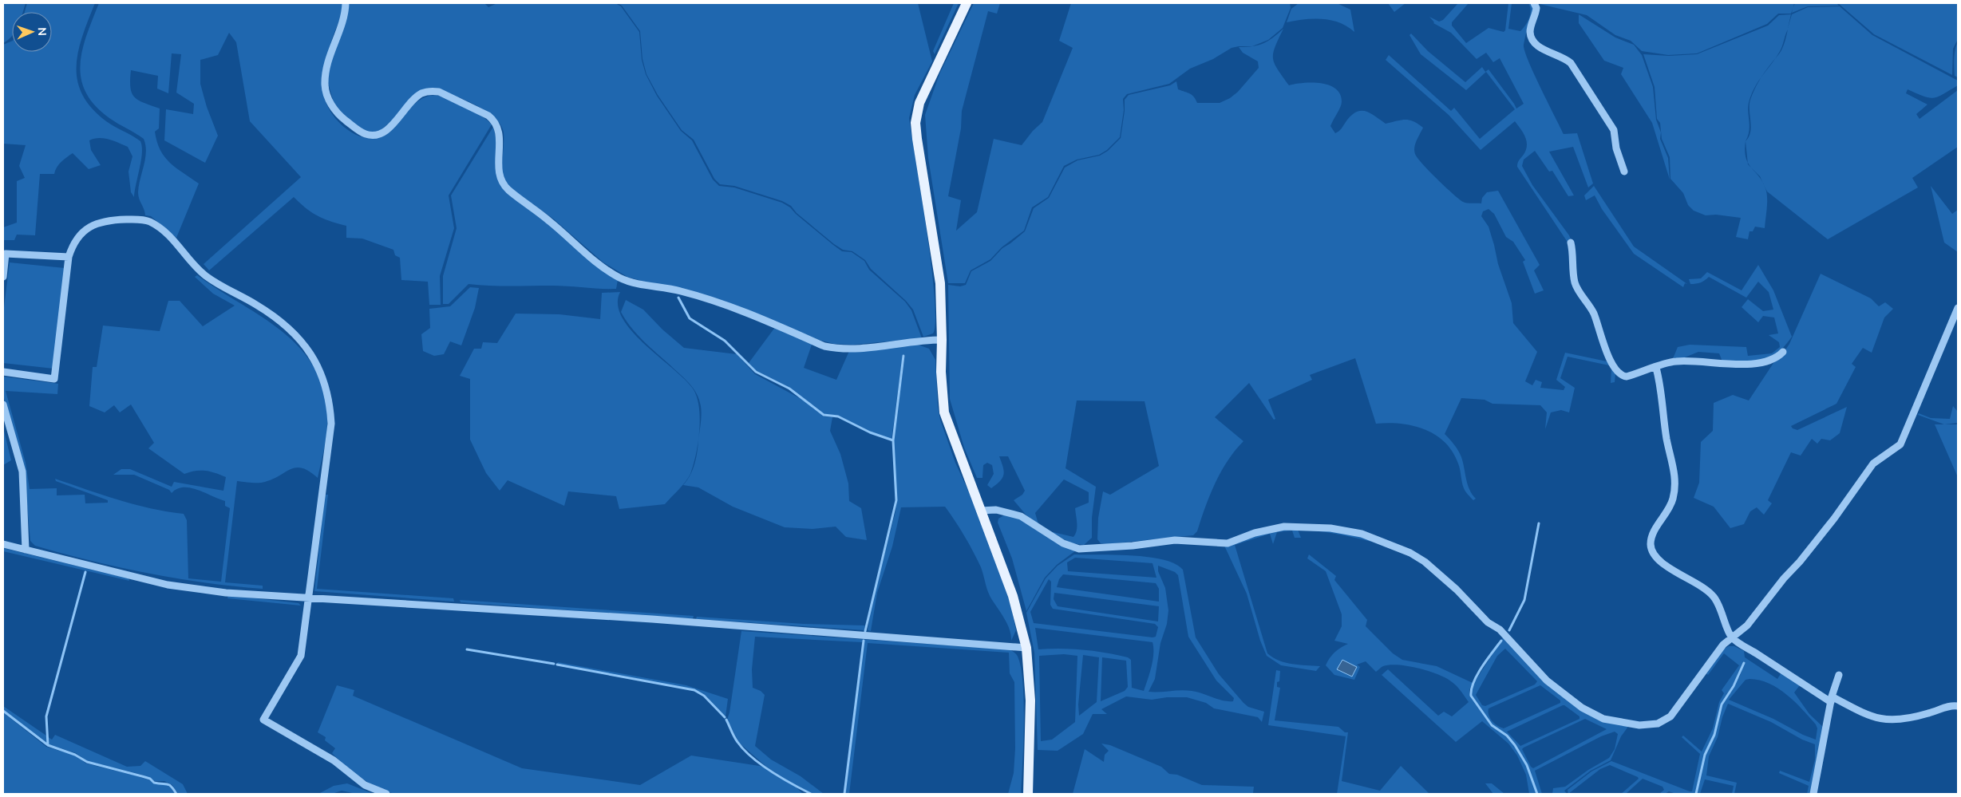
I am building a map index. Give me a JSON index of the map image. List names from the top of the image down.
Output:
{
  "north": "right"
}
